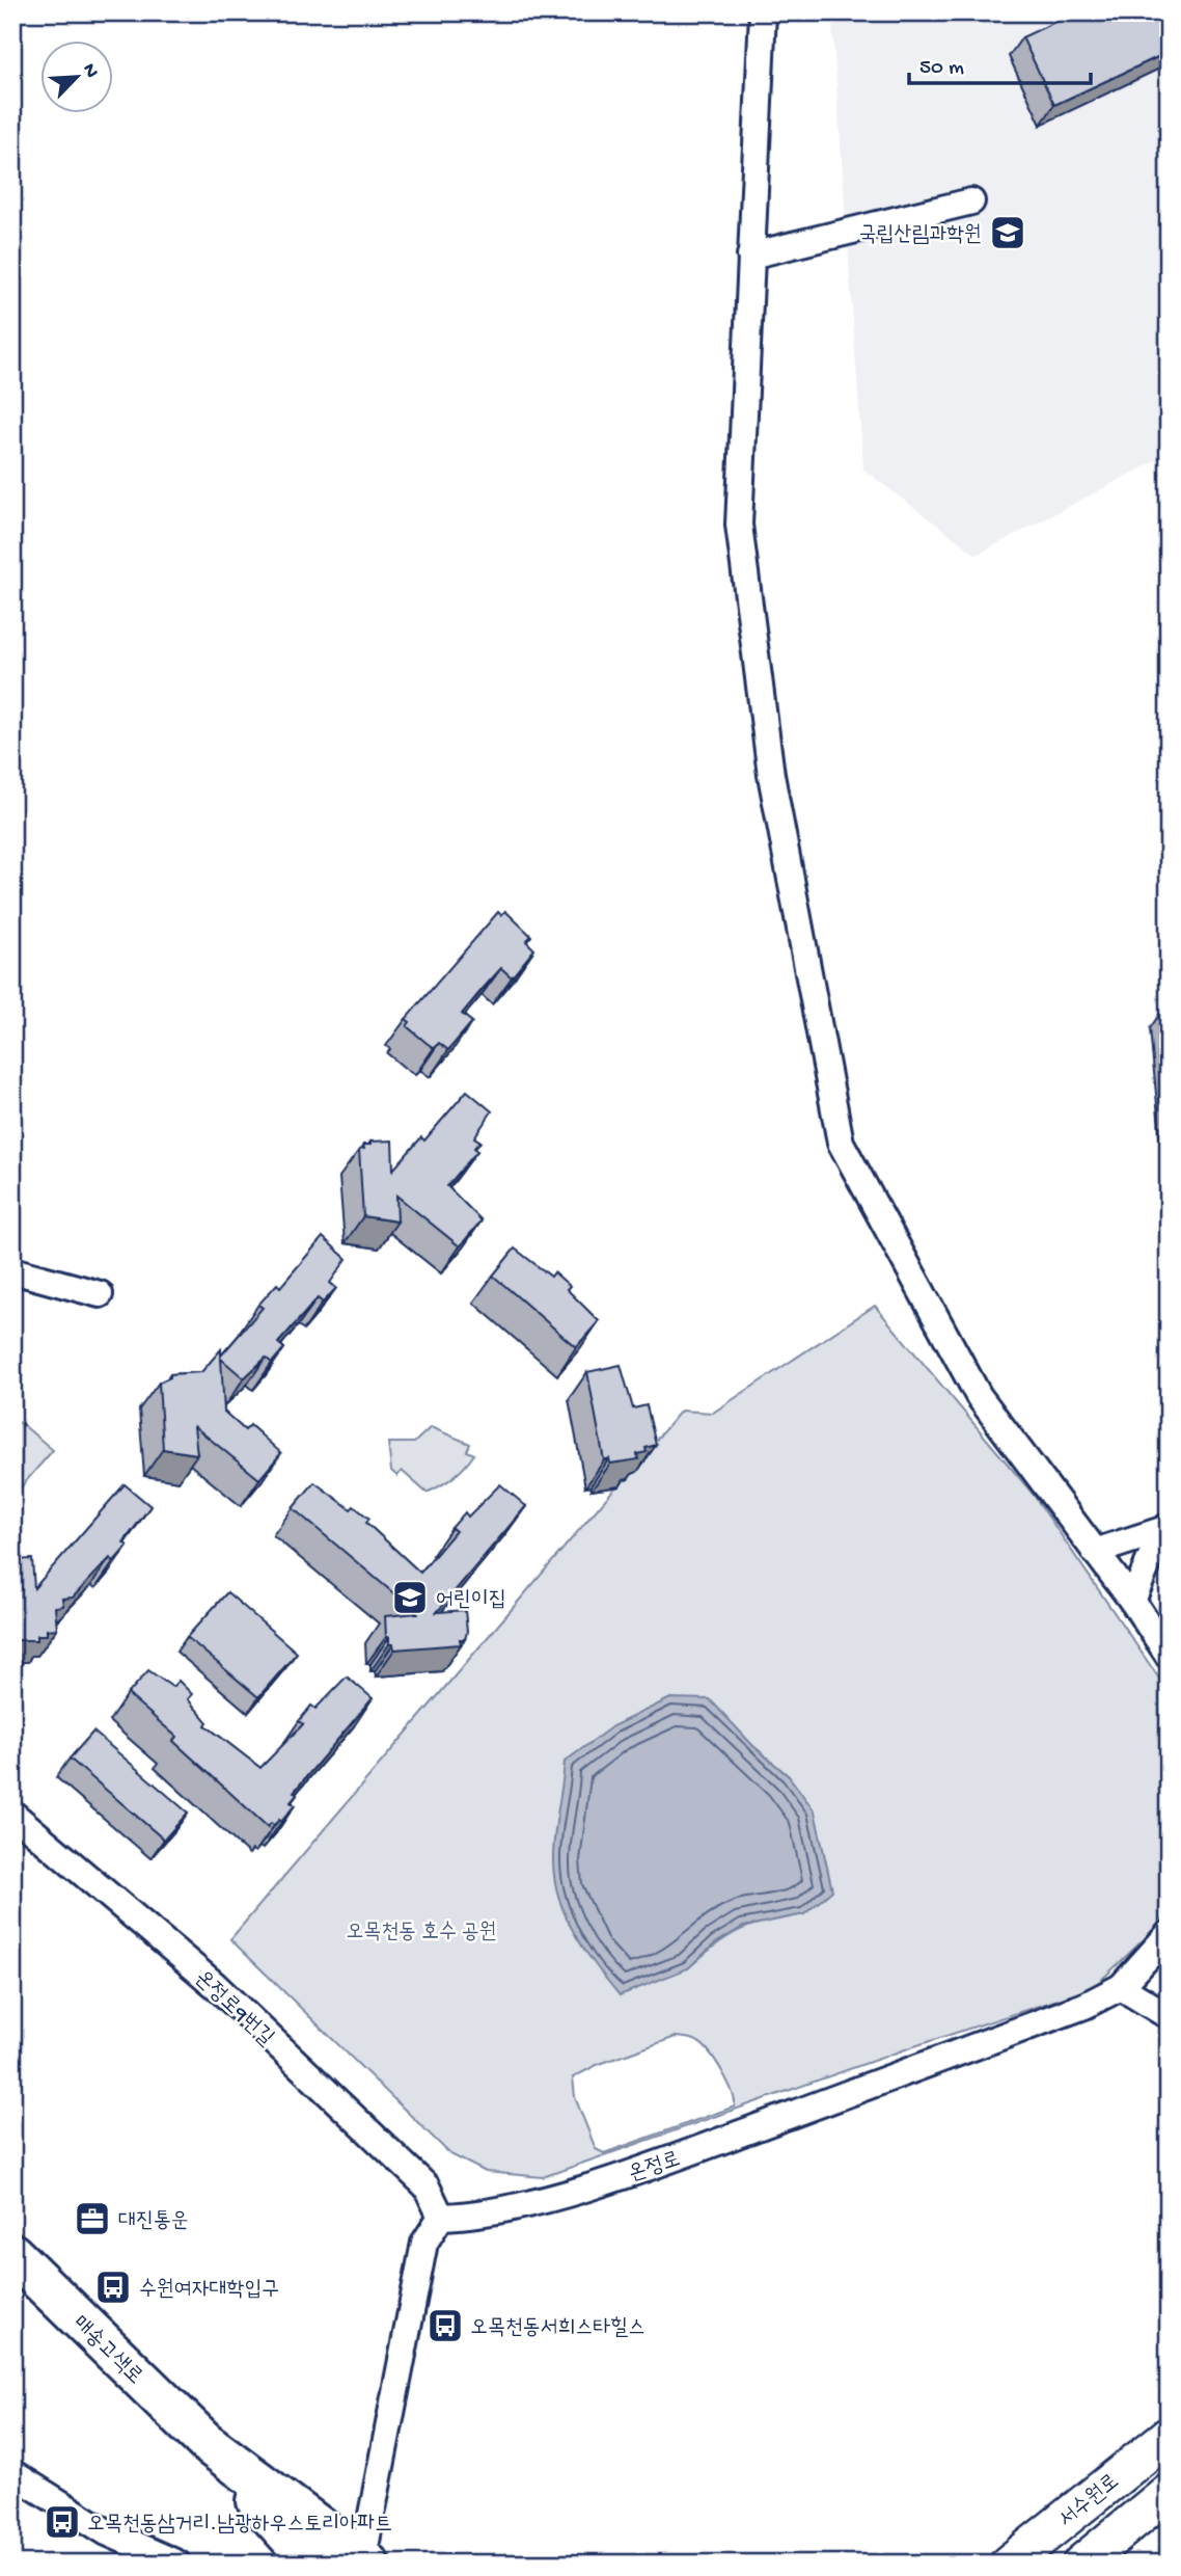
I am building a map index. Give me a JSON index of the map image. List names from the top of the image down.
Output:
{
  "streets": {
    "main road": ["매송고색로"],
    "street": ["온정로9번길", "온정로", "서수원로"]
  },
  "crossings": [
    ["온정로9번길", "온정로"]
  ],
  "parks": ["오목천동 호수 공원"],
  "places": {
    "school or university": ["국립산림과학원", "어린이집"],
    "office": ["대진통운"],
    "bus stop": ["수원여자대학입구", "오목천동서희스타힐스", "오목천동삼거리.남광하우스토리아파트"]
  },
  "scale_bar": "50 m",
  "north": "top right"
}
